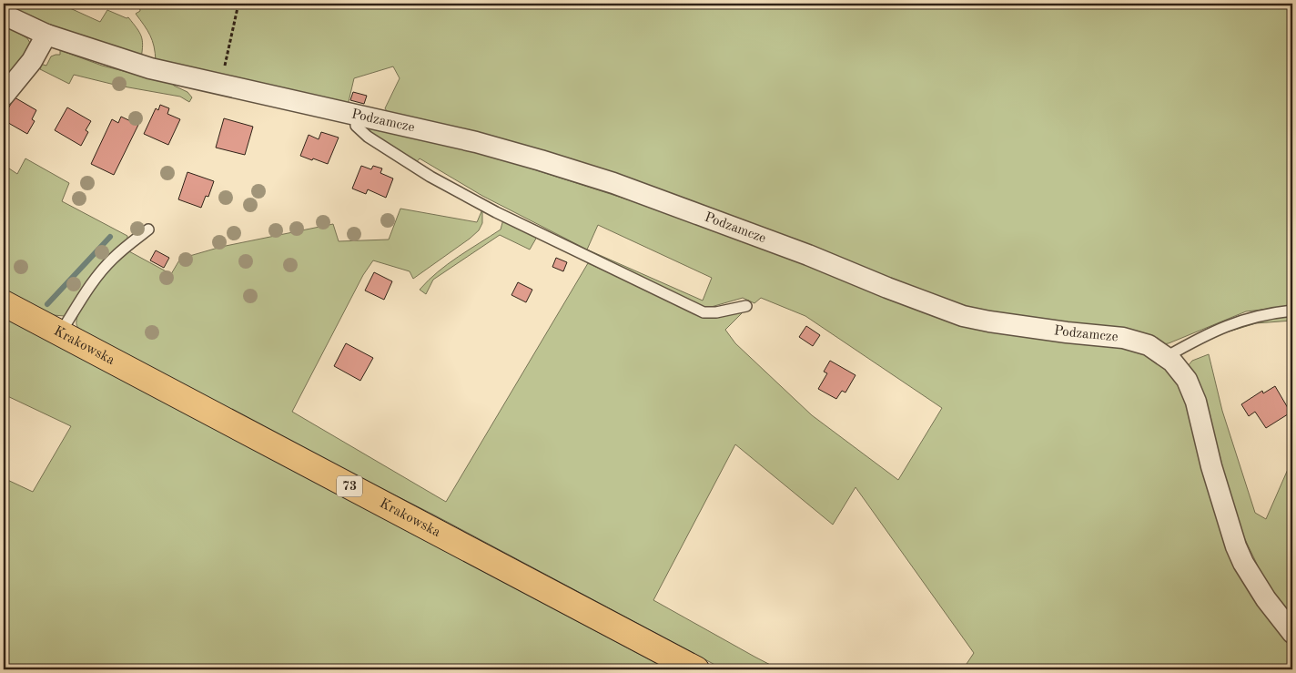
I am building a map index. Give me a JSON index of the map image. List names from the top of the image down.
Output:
{
  "streets": {
    "main road": ["Krakowska", "73"],
    "street": ["Podzamcze"]
  }
}
